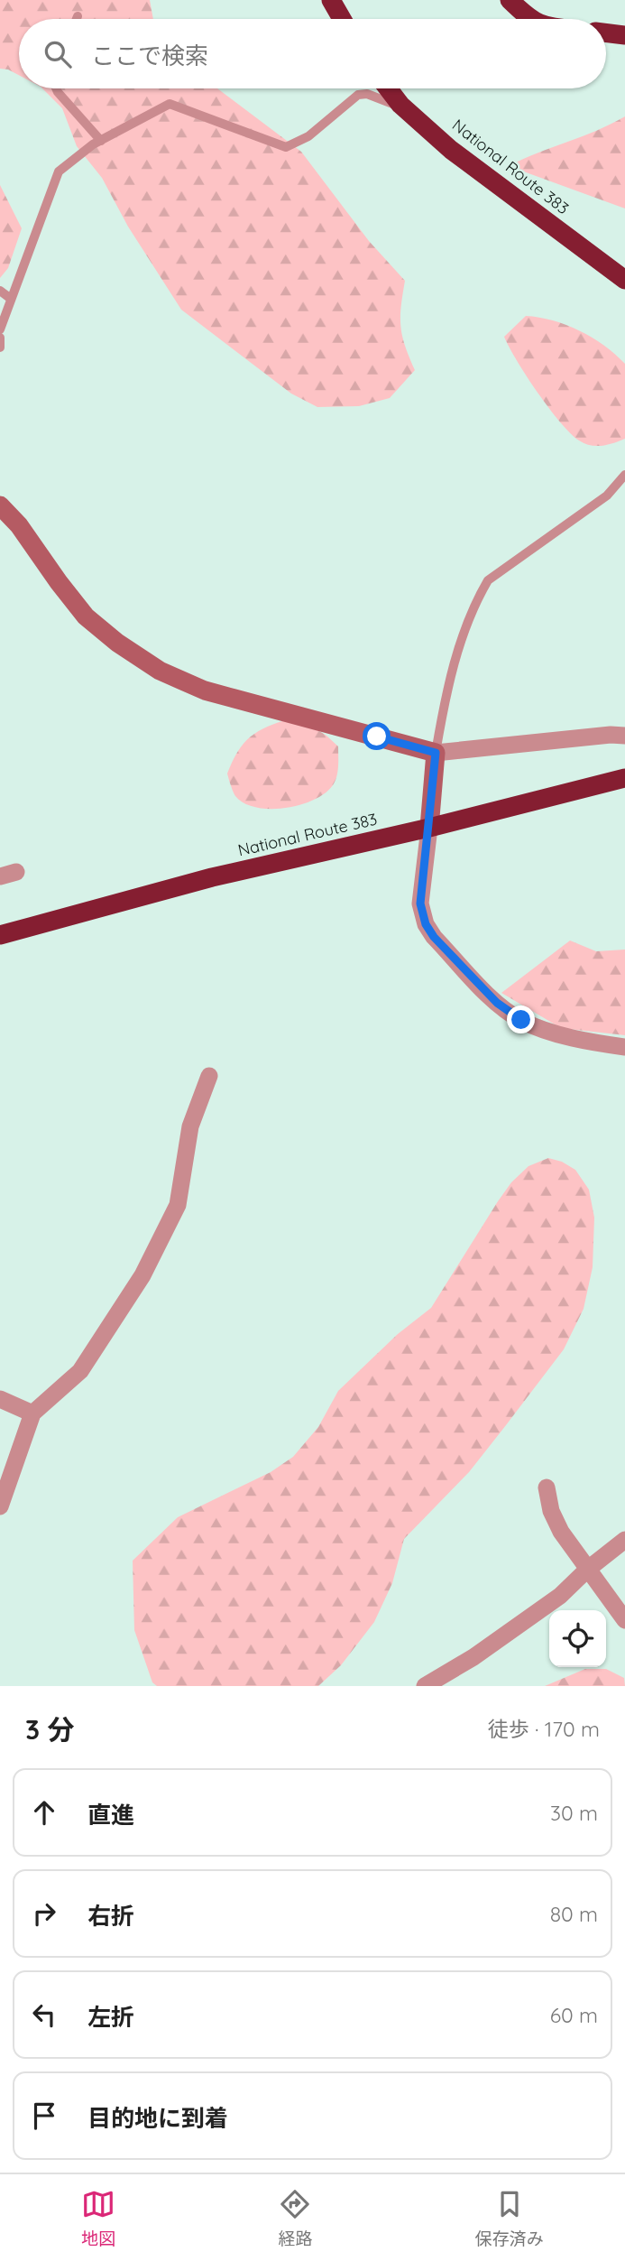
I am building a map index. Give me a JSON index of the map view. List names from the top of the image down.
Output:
{
  "streets": {
    "highway": ["National Route 383"]
  },
  "page": {
    "search": "ここで検索",
    "heading": ["3 分", "徒歩 · 170 m"],
    "list": [
      ["直進", "30 m"],
      ["右折", "80 m"],
      ["左折", "60 m"],
      "目的地に到着"
    ],
    "nav": ["地図", "経路", "保存済み"]
  }
}
